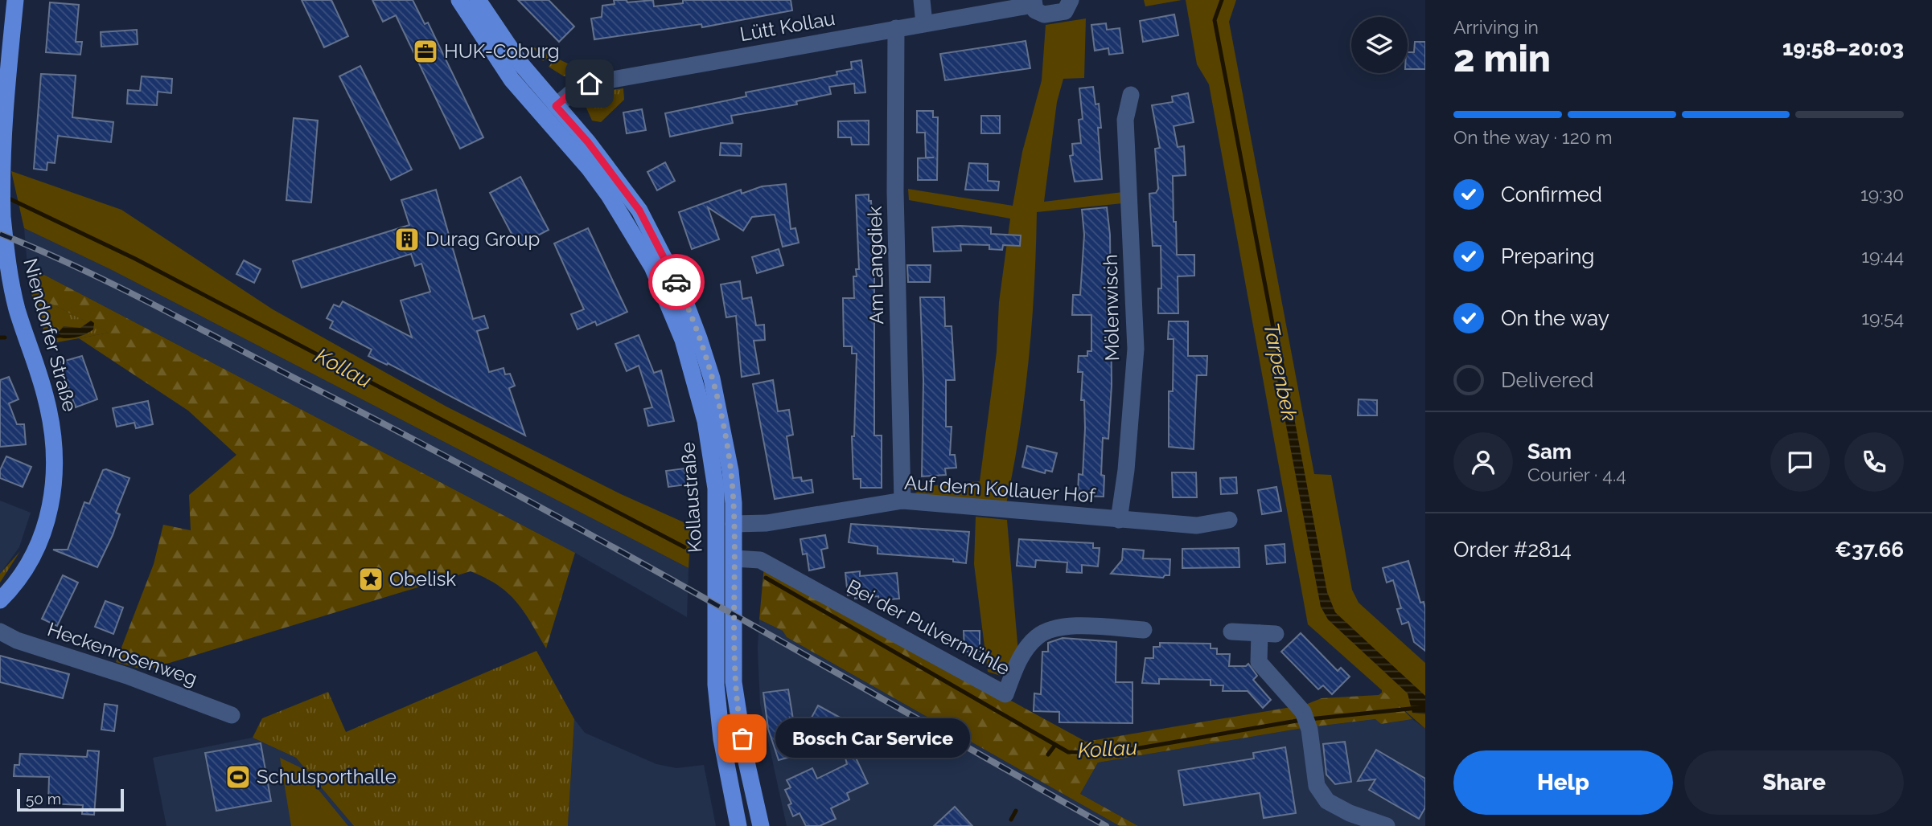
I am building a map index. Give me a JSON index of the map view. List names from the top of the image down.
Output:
{
  "streets": {
    "main road": ["Niendorfer Straße", "Kollaustraße"],
    "street": [
      "Lütt Kollau",
      "Am Langdiek",
      "Mölenwisch",
      "Auf dem Kollauer Hof",
      "Bei der Pulvermühle",
      "Heckenrosenweg"
    ]
  },
  "crossings": [
    ["Lütt Kollau", "Am Langdiek"],
    ["Lütt Kollau", "Kollaustraße"],
    ["Am Langdiek", "Auf dem Kollauer Hof"],
    ["Mölenwisch", "Auf dem Kollauer Hof"],
    ["Auf dem Kollauer Hof", "Kollaustraße"],
    ["Kollaustraße", "Bei der Pulvermühle"]
  ],
  "water": ["Kollau", "Tarpenbek"],
  "places": {
    "office": ["HUK-Coburg"],
    "building": ["Durag Group"],
    "place": ["Obelisk"],
    "other": ["Bosch Car Service"],
    "sports": ["Schulsporthalle"]
  },
  "scale_bar": "50 m",
  "page": {
    "heading": ["2 min", "Arriving in", "19:58–20:03"],
    "panel": [
      "Sam",
      "Courier · 4.4",
      "Order #2814",
      "€37.66"
    ],
    "bar": "On the way · 120 m",
    "list": [
      ["Confirmed", "19:30"],
      ["Preparing", "19:44"],
      ["On the way", "19:54"],
      "Delivered"
    ],
    "bubble": "Bosch Car Service",
    "buttons": ["Help", "Share"],
    "scale": "50 m"
  }
}
